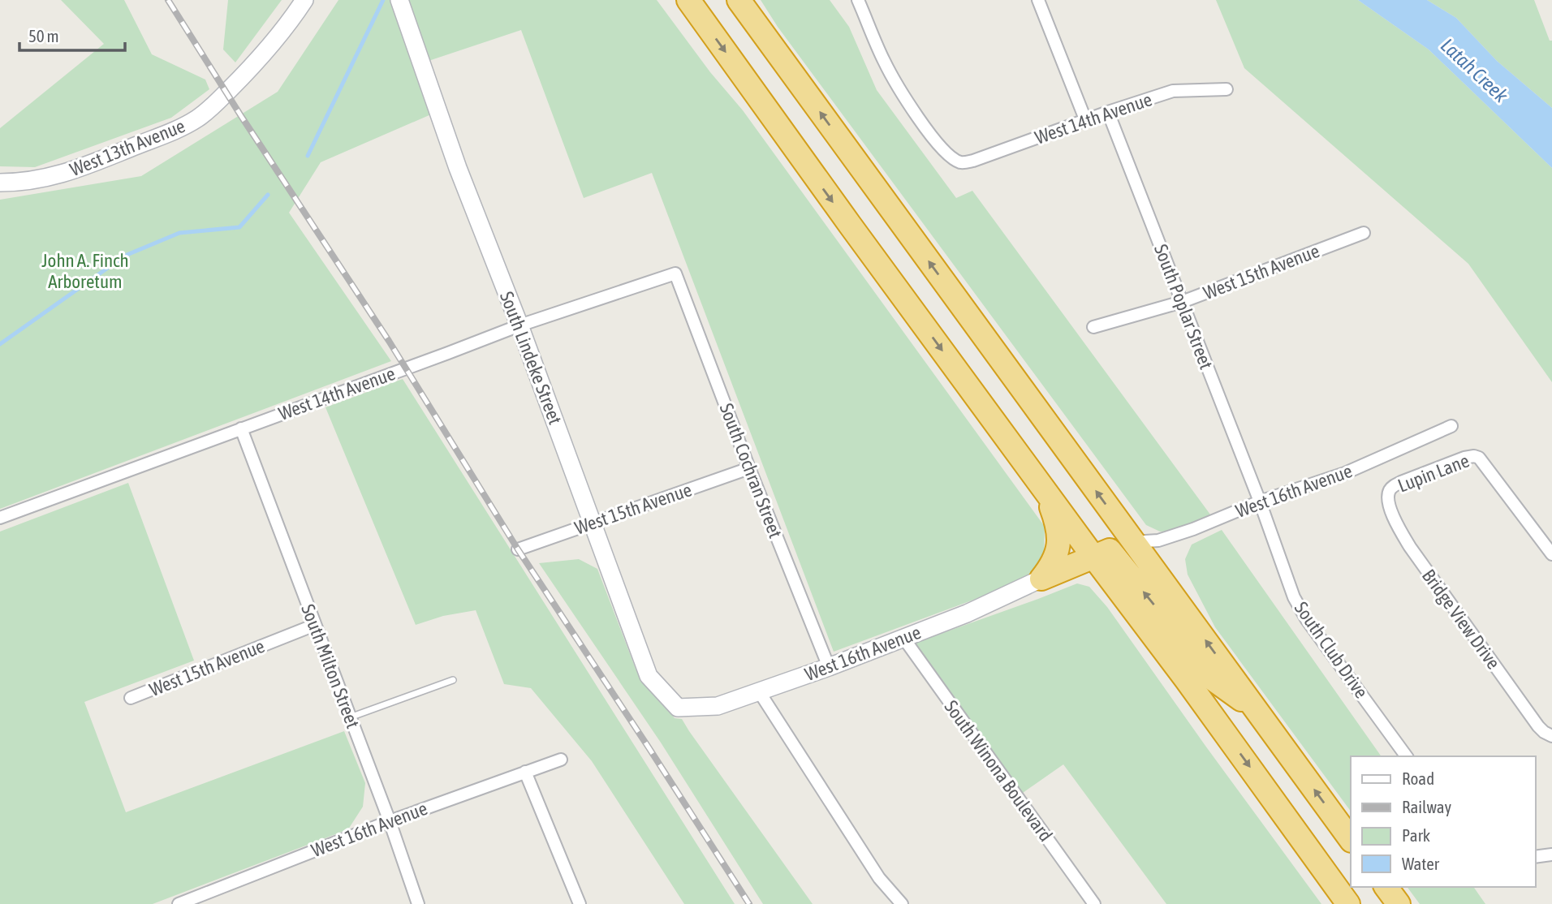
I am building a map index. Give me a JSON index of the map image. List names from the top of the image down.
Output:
{
  "streets": {
    "street": [
      "West 14th Avenue",
      "West 13th Avenue",
      "West 15th Avenue",
      "South Poplar Street",
      "South Lindeke Street",
      "South Cochran Street",
      "Lupin Lane",
      "West 16th Avenue",
      "Bridge View Drive",
      "South Club Drive",
      "South Milton Street",
      "South Winona Boulevard"
    ]
  },
  "crossings": [
    ["West 14th Avenue", "South Poplar Street"],
    ["West 14th Avenue", "South Lindeke Street"],
    ["West 14th Avenue", "South Cochran Street"],
    ["West 14th Avenue", "South Milton Street"],
    ["West 15th Avenue", "South Poplar Street"],
    ["West 15th Avenue", "South Lindeke Street"],
    ["West 15th Avenue", "South Cochran Street"],
    ["West 15th Avenue", "South Milton Street"],
    ["South Poplar Street", "West 16th Avenue"],
    ["South Poplar Street", "South Club Drive"],
    ["South Lindeke Street", "West 16th Avenue"],
    ["South Cochran Street", "West 16th Avenue"],
    ["Lupin Lane", "Bridge View Drive"],
    ["West 16th Avenue", "South Club Drive"],
    ["West 16th Avenue", "South Milton Street"],
    ["West 16th Avenue", "South Winona Boulevard"]
  ],
  "water": ["Latah Creek"],
  "parks": ["John A. Finch Arboretum"],
  "legend": [
    "Road",
    "Railway",
    "Park",
    "Water"
  ],
  "scale_bar": "50 m"
}
